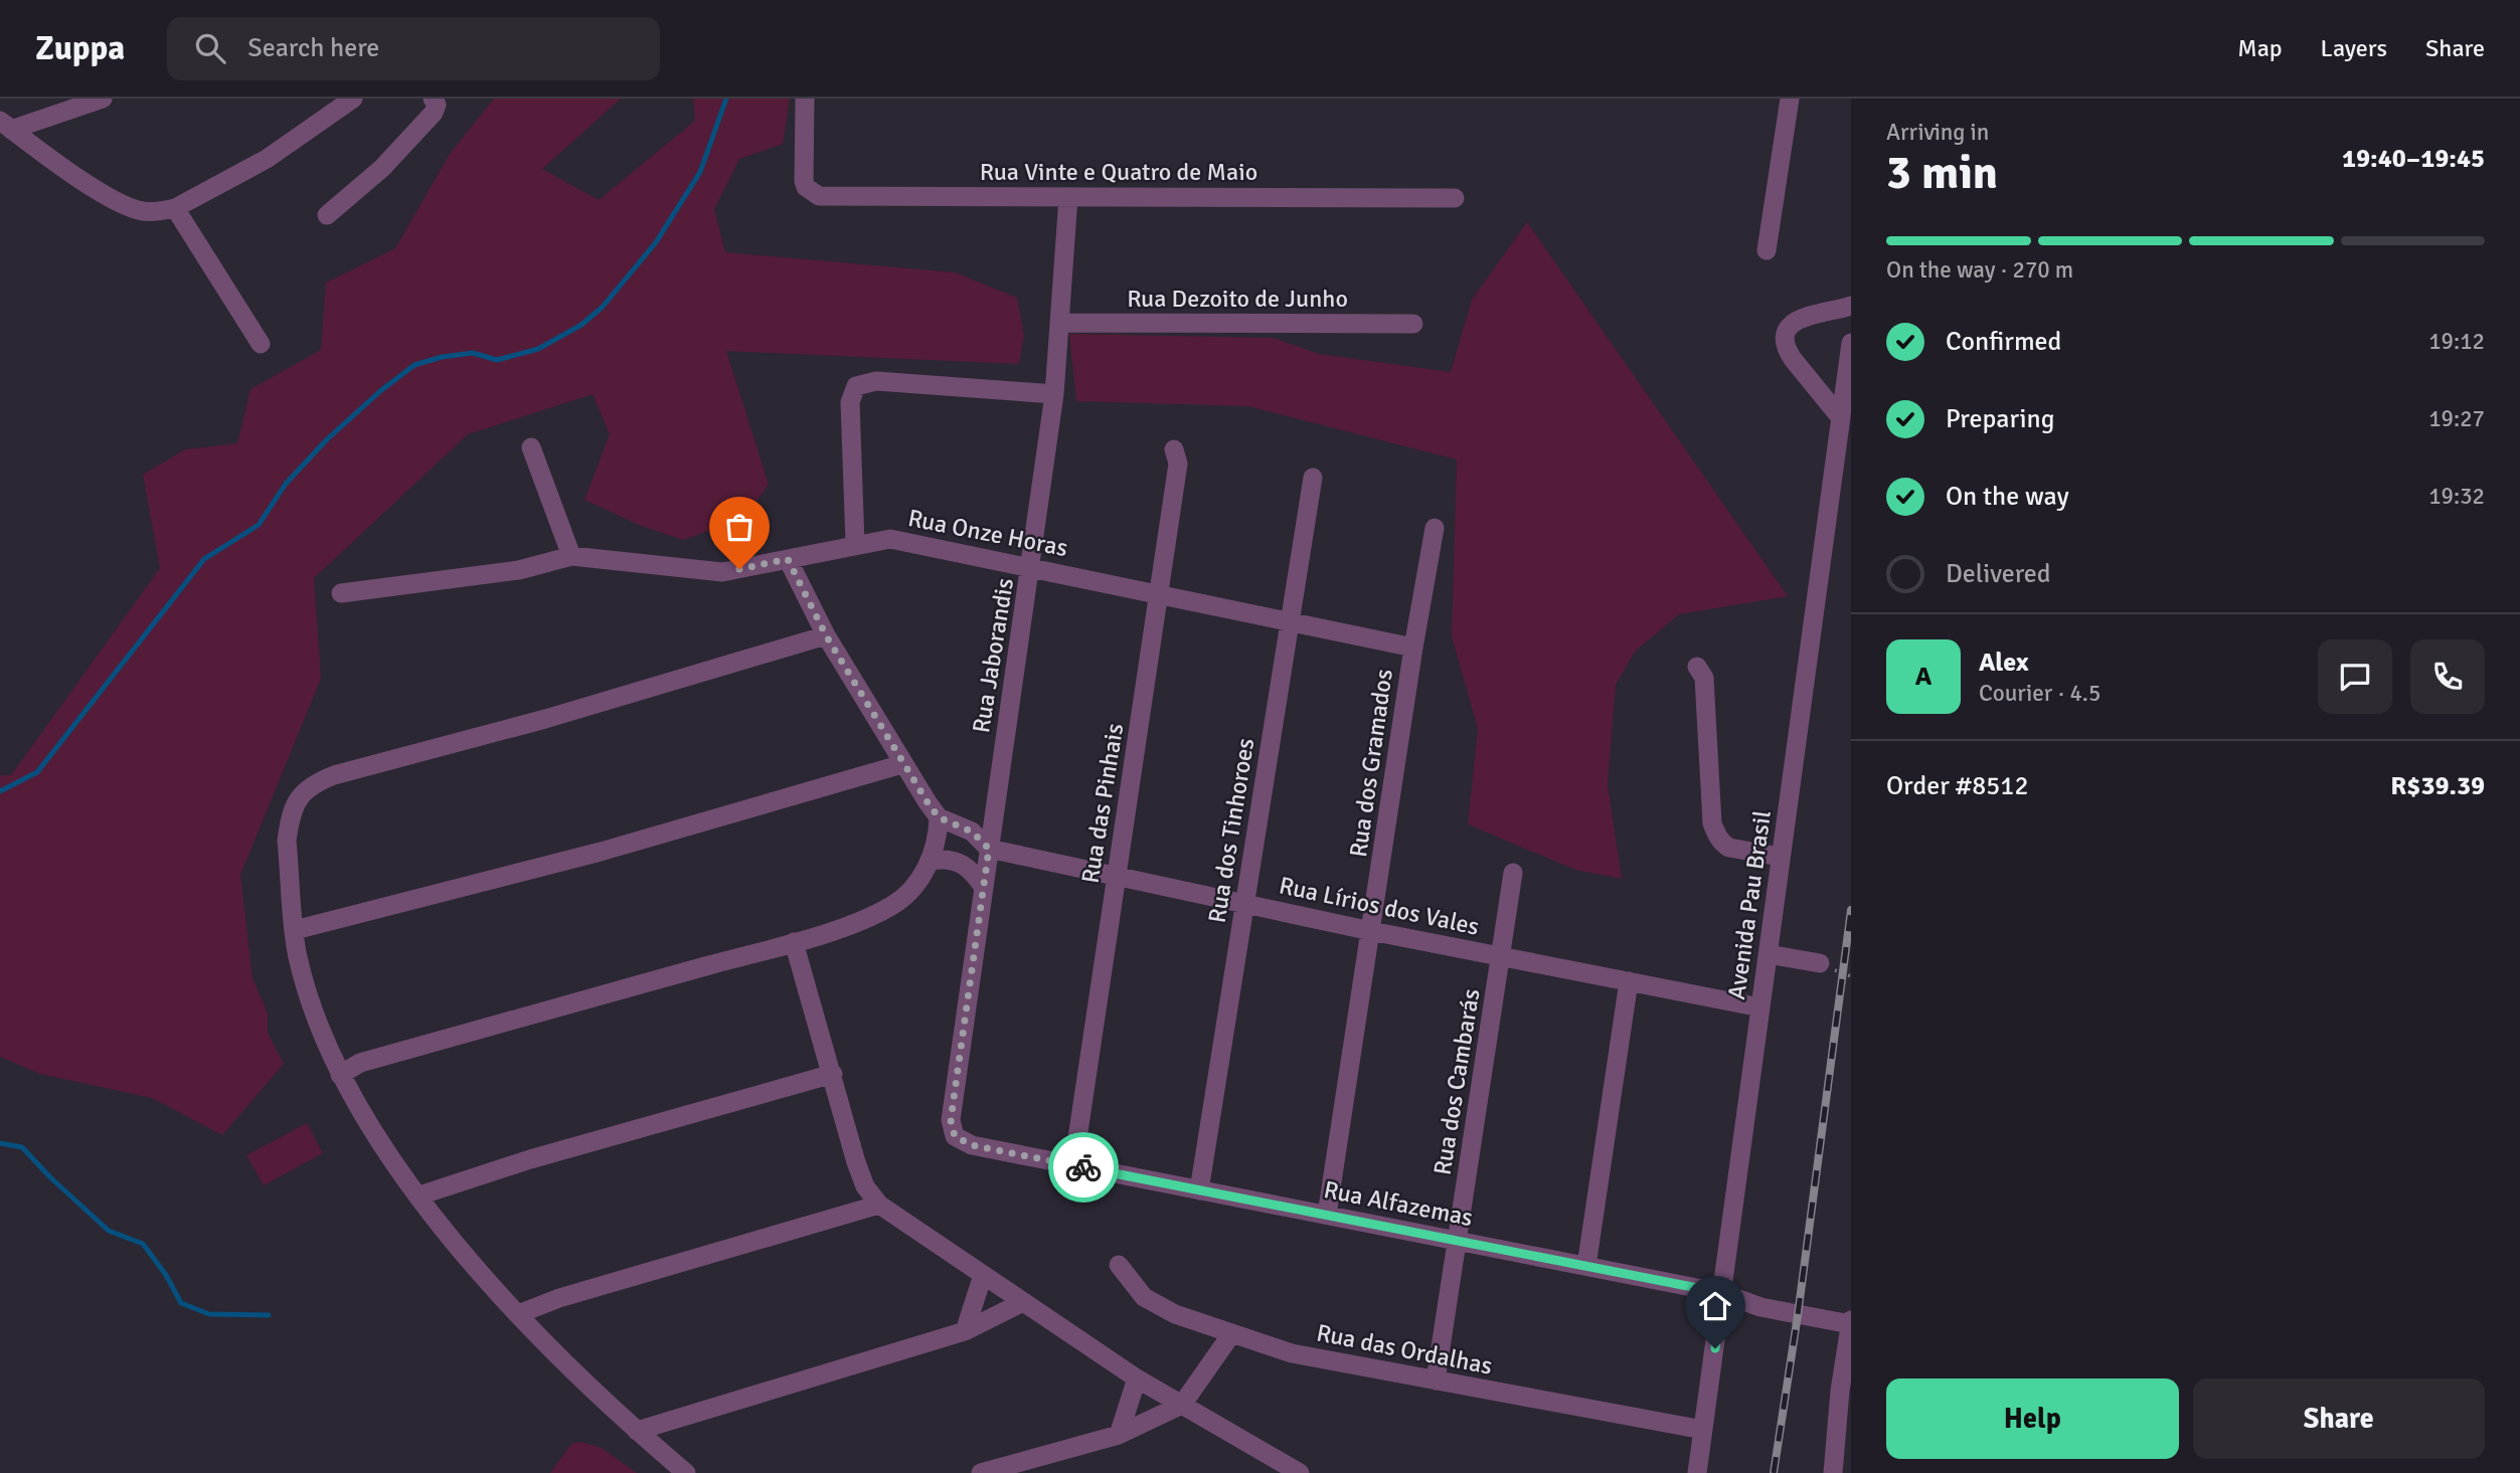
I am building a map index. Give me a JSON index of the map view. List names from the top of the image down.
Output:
{
  "streets": {
    "street": [
      "Rua Vinte e Quatro de Maio",
      "Rua Dezoito de Junho",
      "Rua Onze Horas",
      "Rua Jaborandis",
      "Rua dos Gramados",
      "Rua das Pinhais",
      "Rua dos Tinhoroes",
      "Avenida Pau Brasil",
      "Rua Lírios dos Vales",
      "Rua dos Cambarás",
      "Rua Alfazemas",
      "Rua das Ordalhas"
    ]
  },
  "crossings": [
    ["Rua Vinte e Quatro de Maio", "Rua Jaborandis"],
    ["Rua Dezoito de Junho", "Rua Jaborandis"],
    ["Rua Onze Horas", "Rua Jaborandis"],
    ["Rua Onze Horas", "Rua dos Gramados"],
    ["Rua Onze Horas", "Rua das Pinhais"],
    ["Rua Onze Horas", "Rua dos Tinhoroes"],
    ["Rua Jaborandis", "Rua Lírios dos Vales"],
    ["Rua Jaborandis", "Rua Alfazemas"],
    ["Rua dos Gramados", "Rua Lírios dos Vales"],
    ["Rua dos Gramados", "Rua Alfazemas"],
    ["Rua das Pinhais", "Rua Lírios dos Vales"],
    ["Rua das Pinhais", "Rua Alfazemas"],
    ["Rua dos Tinhoroes", "Rua Lírios dos Vales"],
    ["Rua dos Tinhoroes", "Rua Alfazemas"],
    ["Avenida Pau Brasil", "Rua Lírios dos Vales"],
    ["Avenida Pau Brasil", "Rua Alfazemas"],
    ["Avenida Pau Brasil", "Rua das Ordalhas"],
    ["Rua Lírios dos Vales", "Rua dos Cambarás"],
    ["Rua dos Cambarás", "Rua Alfazemas"],
    ["Rua dos Cambarás", "Rua das Ordalhas"]
  ],
  "page": {
    "header": "Zuppa",
    "search": "Search here",
    "nav": ["Map", "Layers", "Share"],
    "heading": ["3 min", "Arriving in", "19:40–19:45"],
    "panel": [
      "Alex",
      "Courier · 4.5",
      "Order #8512",
      "R$39.39"
    ],
    "bar": "On the way · 270 m",
    "list": [
      ["Confirmed", "19:12"],
      ["Preparing", "19:27"],
      ["On the way", "19:32"],
      "Delivered"
    ],
    "round": "A",
    "buttons": ["Help", "Share"]
  }
}
